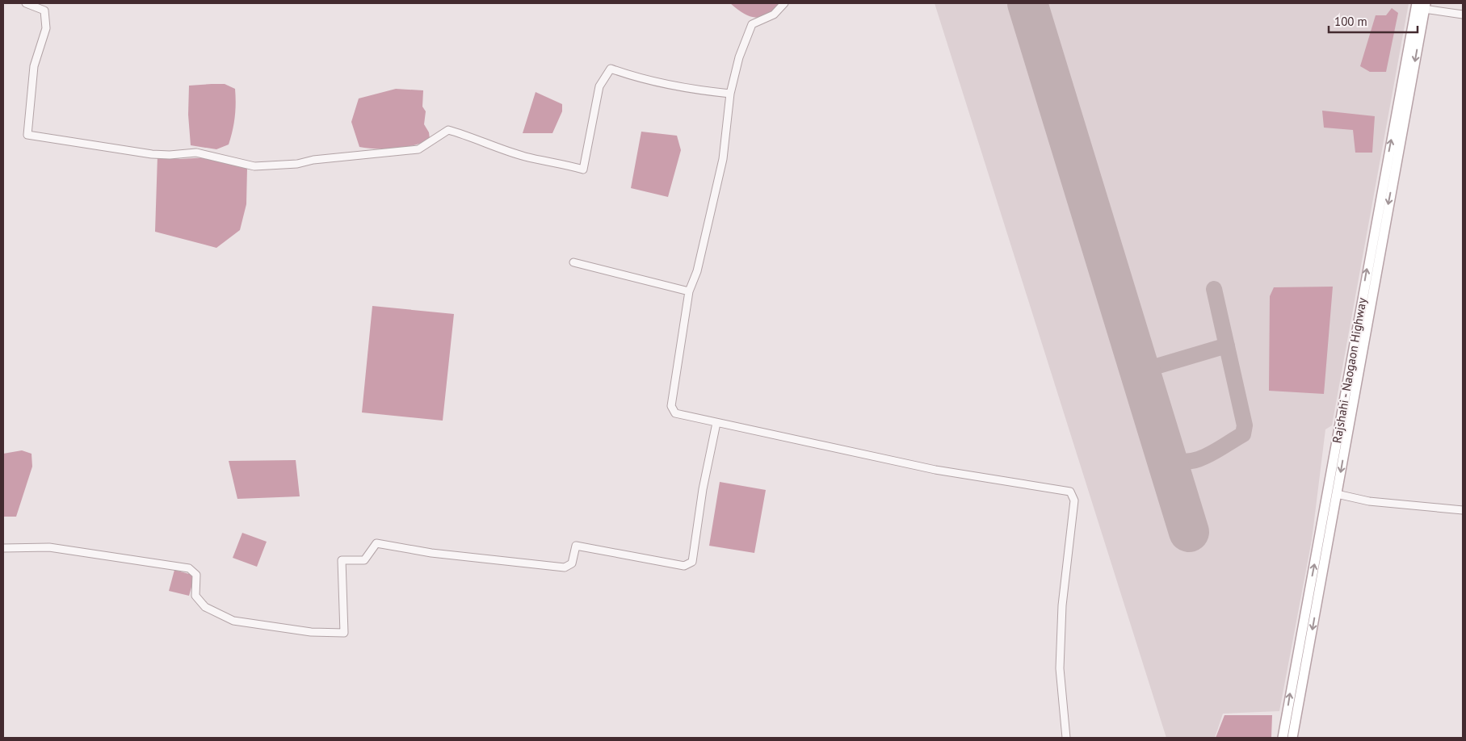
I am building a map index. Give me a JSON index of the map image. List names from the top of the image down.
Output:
{
  "streets": {
    "main road": ["Rajshahi - Naogaon Highway"]
  },
  "scale_bar": "100 m"
}
